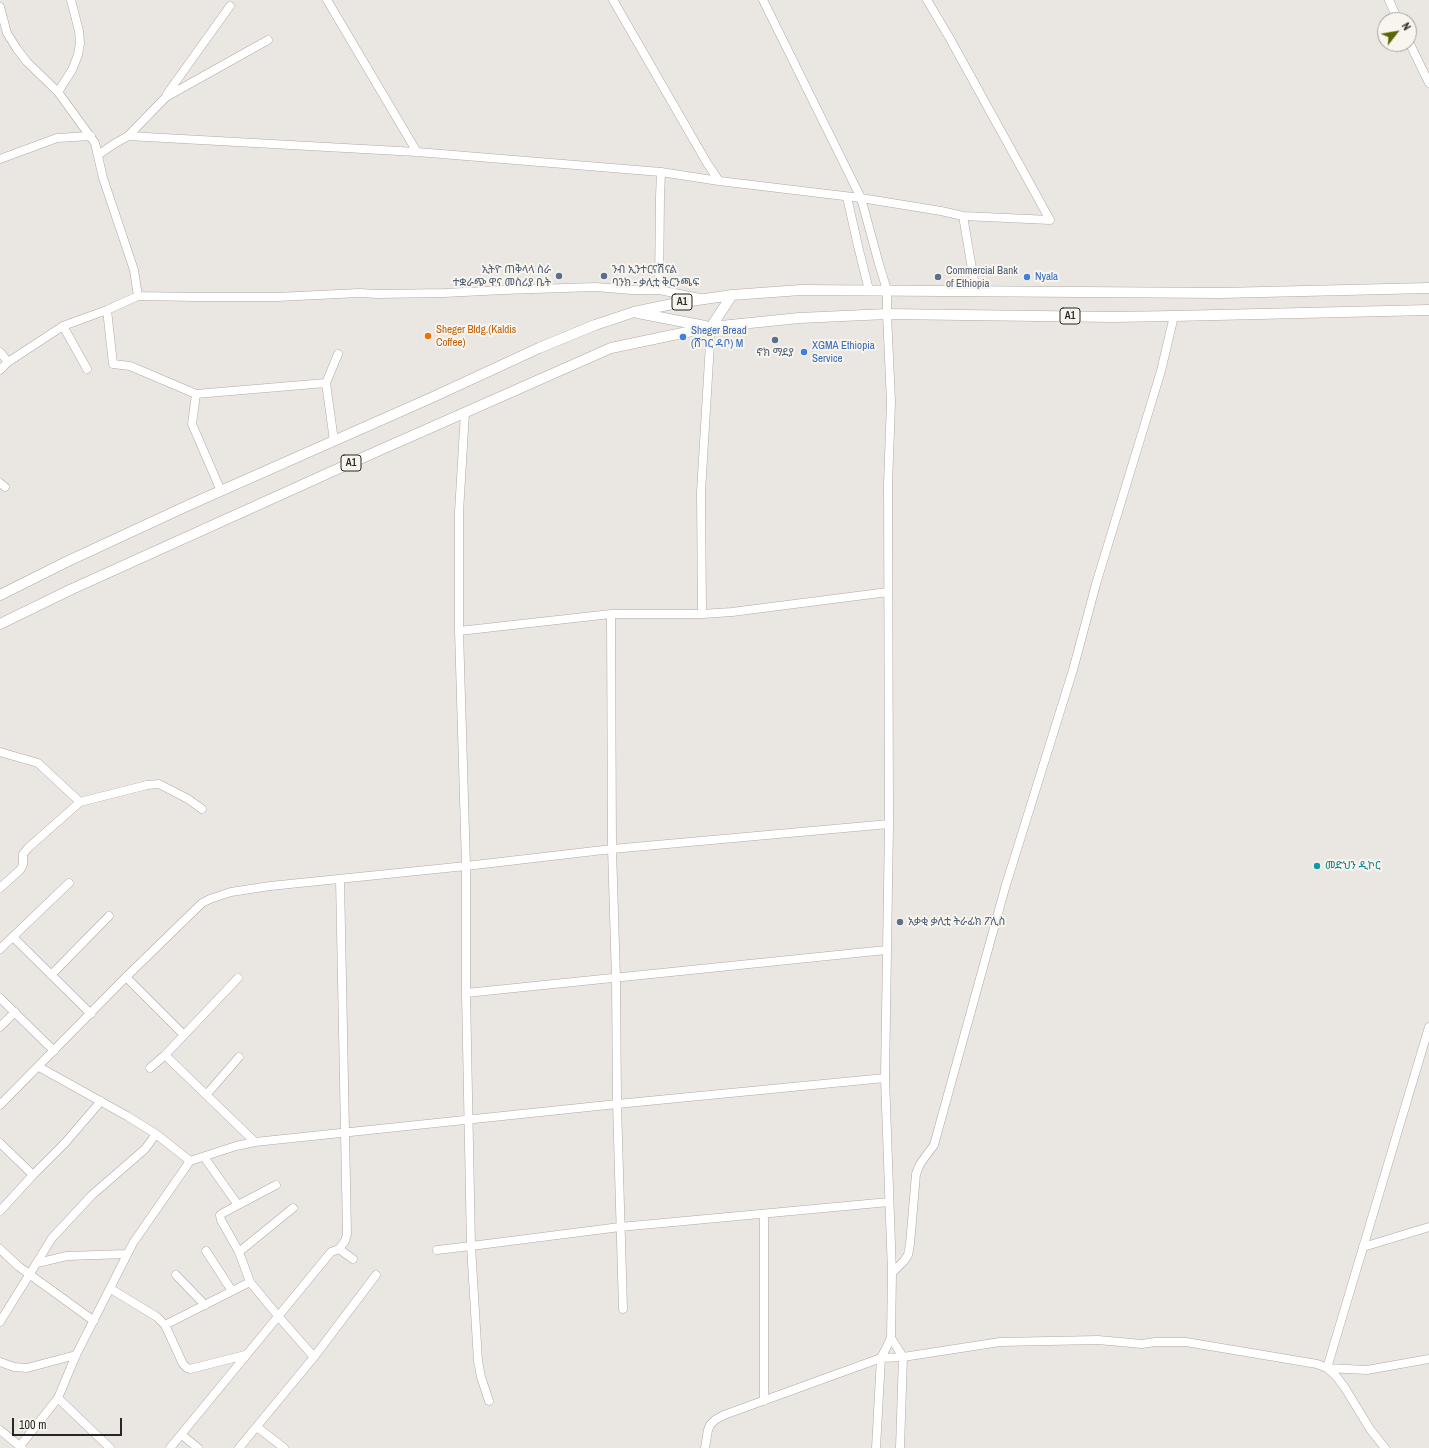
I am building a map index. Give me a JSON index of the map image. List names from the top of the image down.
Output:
{
  "streets": {
    "main road": ["A1"]
  },
  "places": [
    "ኢትዮ ጠቅላላ ስራ ተቋራጭ ዋና መስሪያ ቤት",
    "ንብ ኢንተርናሽናል ባንክ - ቃሊቲ ቅርንጫፍ",
    "Commercial Bank of Ethiopia",
    "Nyala",
    "Sheger Bldg.(Kaldis Coffee)",
    "Sheger Bread (ሸገር ዳቦ) M",
    "ኖክ ማደያ",
    "XGMA Ethiopia Service",
    "መድህን ዲኮር",
    "አቃቂ ቃሊቲ ትራፊክ ፖሊስ"
  ],
  "scale_bar": "100 m",
  "north": "top right"
}
